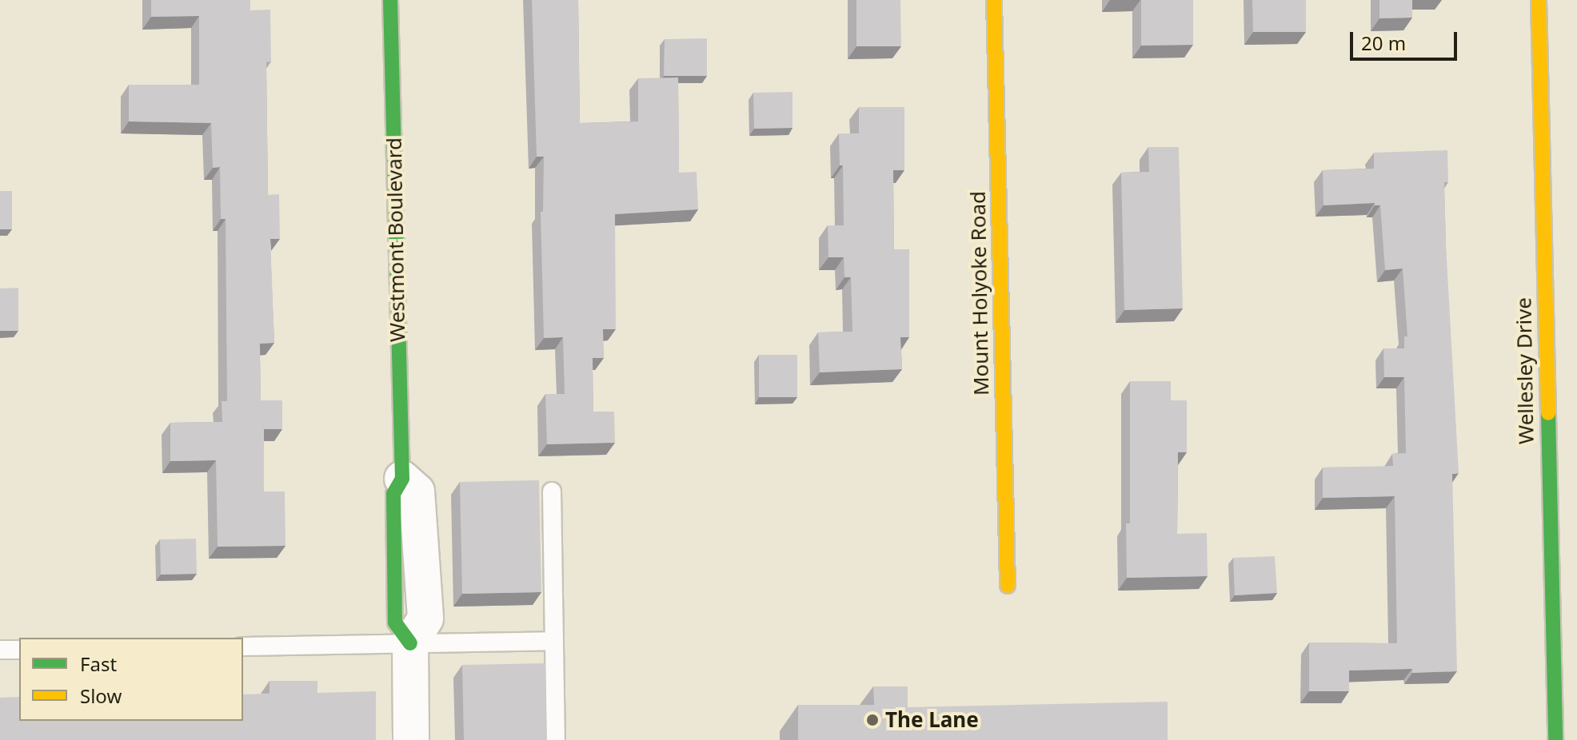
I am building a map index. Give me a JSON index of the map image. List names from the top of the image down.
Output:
{
  "streets": {
    "street": ["Westmont Boulevard", "Mount Holyoke Road", "Wellesley Drive"]
  },
  "places": ["The Lane"],
  "legend": ["Fast", "Slow"],
  "scale_bar": "20 m"
}
